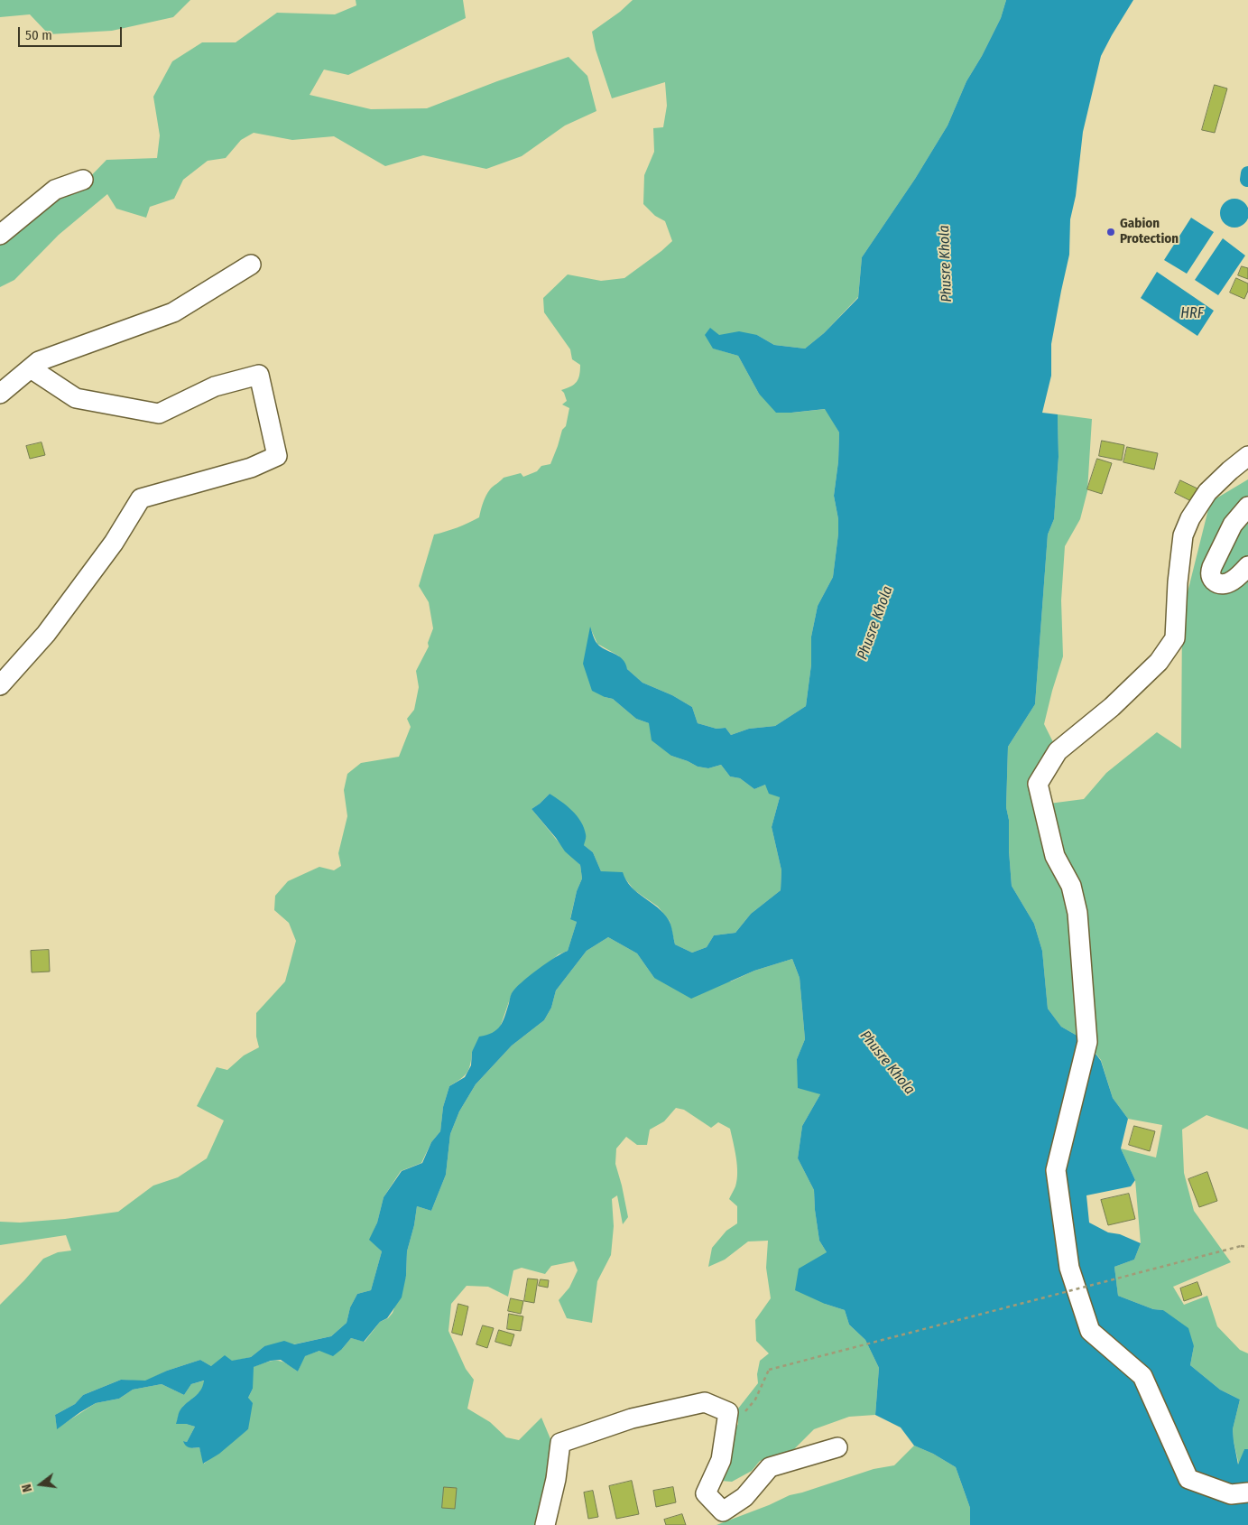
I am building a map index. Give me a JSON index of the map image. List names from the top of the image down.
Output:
{
  "water": ["Phusre Khola", "HRF"],
  "places": ["Gabion Protection"],
  "scale_bar": "50 m",
  "north": "left"
}
